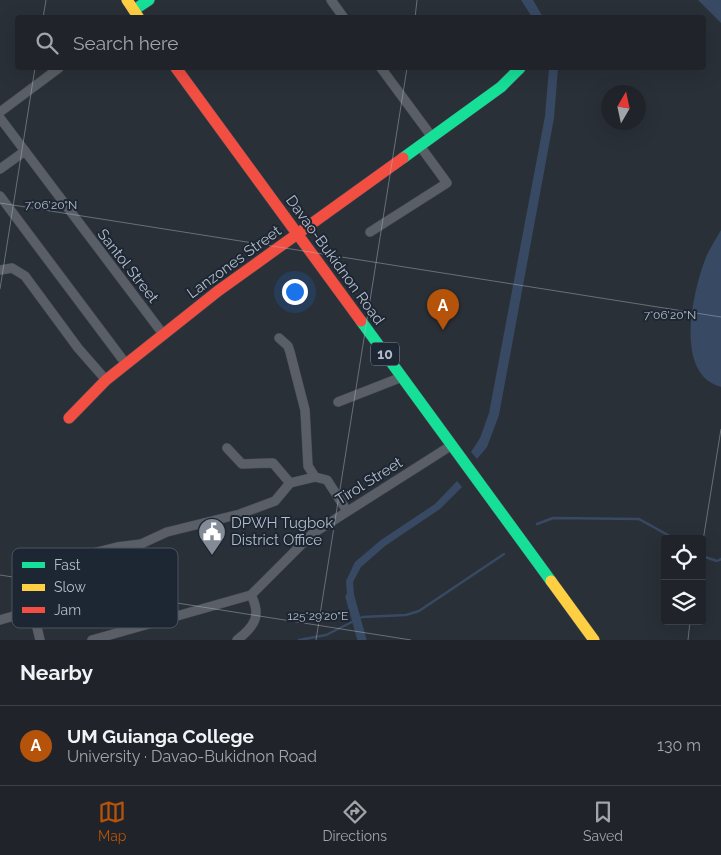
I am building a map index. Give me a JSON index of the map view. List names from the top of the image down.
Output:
{
  "streets": {
    "main road": ["Davao-Bukidnon Road", "Lanzones Street", "10"],
    "street": ["Santol Street", "Tirol Street"]
  },
  "crossings": [
    ["Davao-Bukidnon Road", "Lanzones Street"],
    ["Davao-Bukidnon Road", "Tirol Street"],
    ["Lanzones Street", "Santol Street"]
  ],
  "places": {
    "public building": ["DPWH Tugbok District Office"]
  },
  "legend": ["Fast", "Slow", "Jam"],
  "north": "top",
  "page": {
    "search": "Search here",
    "pins": "A",
    "heading": "Nearby",
    "list": [
      {
        "mark": "A",
        "name": "UM Guianga College",
        "note": "University · Davao-Bukidnon Road",
        "value": "130 m"
      }
    ],
    "nav": ["Map", "Directions", "Saved"]
  },
  "coordinates": ["7°06'20\"N", "125°29'20\"E"]
}
